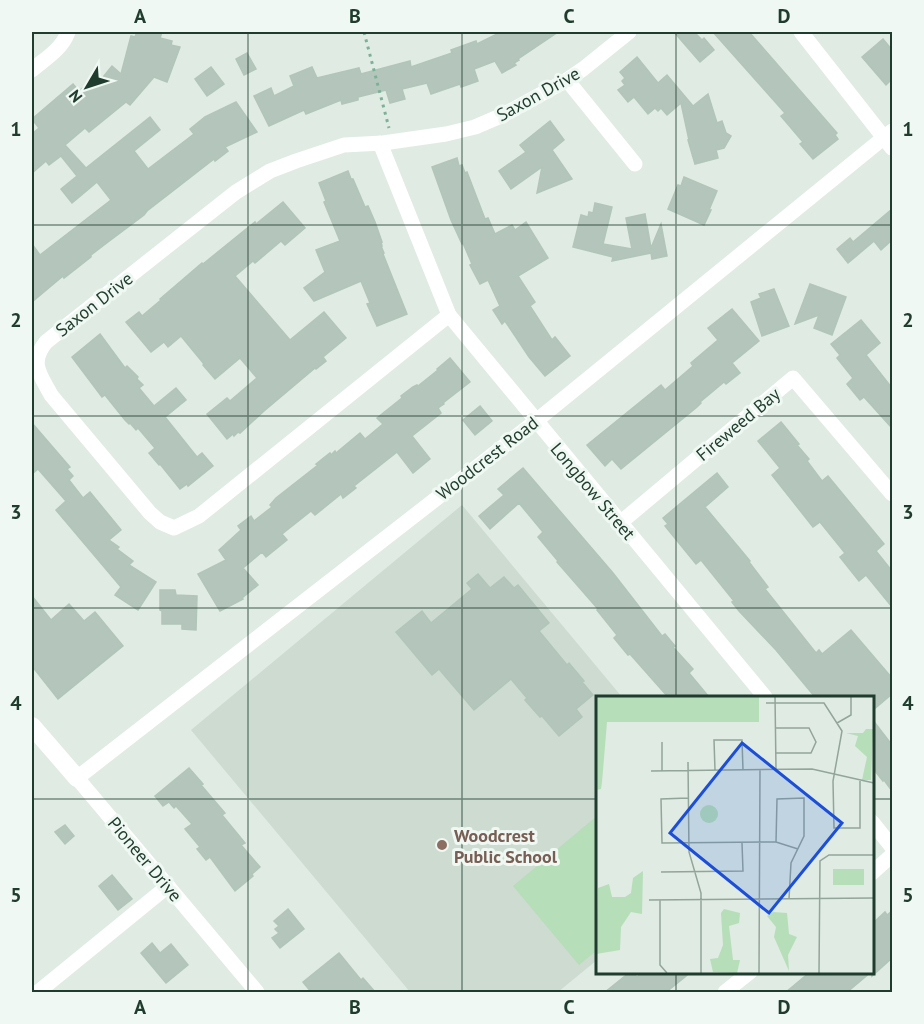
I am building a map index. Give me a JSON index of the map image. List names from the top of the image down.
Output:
{
  "streets": {
    "street": [
      "Saxon Drive",
      "Fireweed Bay",
      "Woodcrest Road",
      "Longbow Street",
      "Pioneer Drive"
    ]
  },
  "crossings": [
    ["Saxon Drive", "Longbow Street"],
    ["Fireweed Bay", "Longbow Street"],
    ["Woodcrest Road", "Longbow Street"],
    ["Woodcrest Road", "Pioneer Drive"]
  ],
  "places": ["Woodcrest Public School"],
  "north": "bottom left",
  "grid": {
    "columns": [
      "A",
      "B",
      "C",
      "D"
    ],
    "rows": [
      "1",
      "2",
      "3",
      "4",
      "5"
    ]
  }
}
